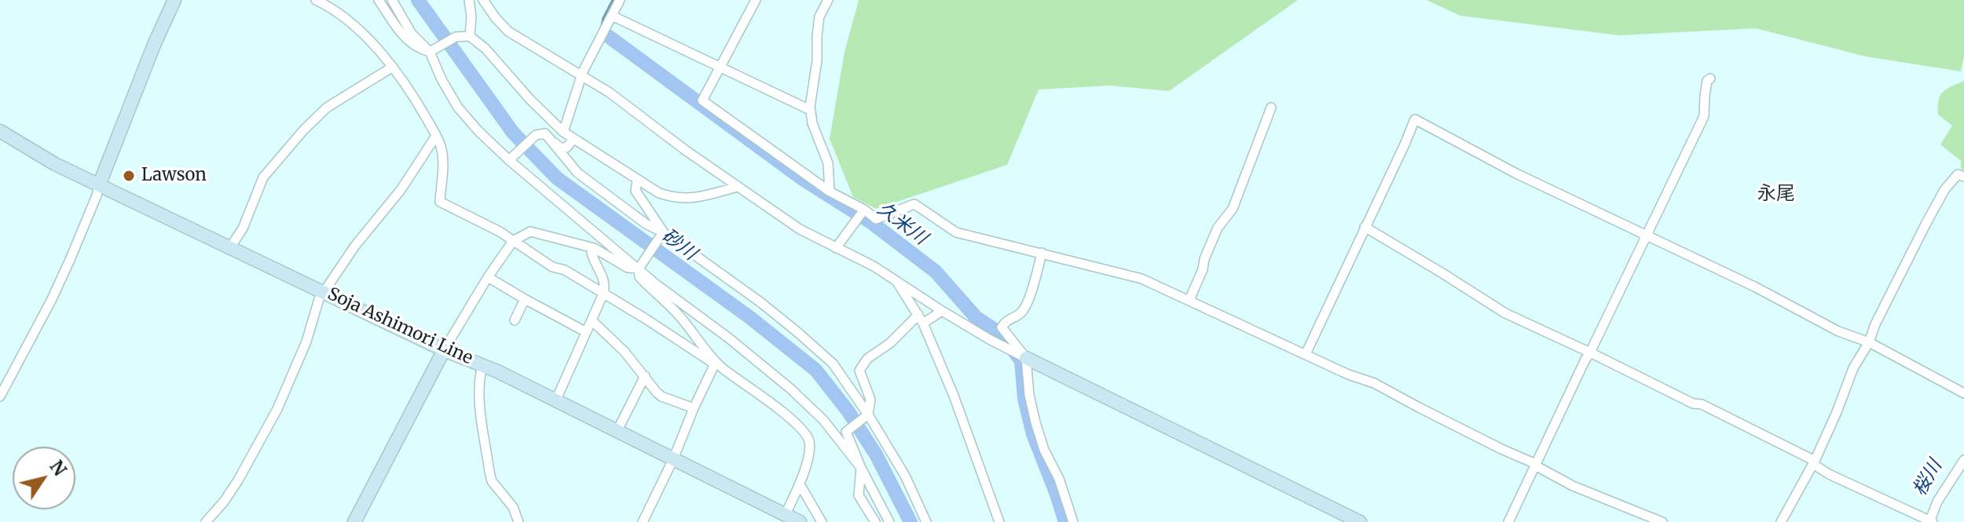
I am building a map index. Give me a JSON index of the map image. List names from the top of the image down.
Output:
{
  "streets": {
    "main road": ["Soja Ashimori Line"]
  },
  "districts": ["永尾"],
  "water": ["久米川", "砂川", "桜川"],
  "places": ["Lawson"],
  "north": "top right"
}
